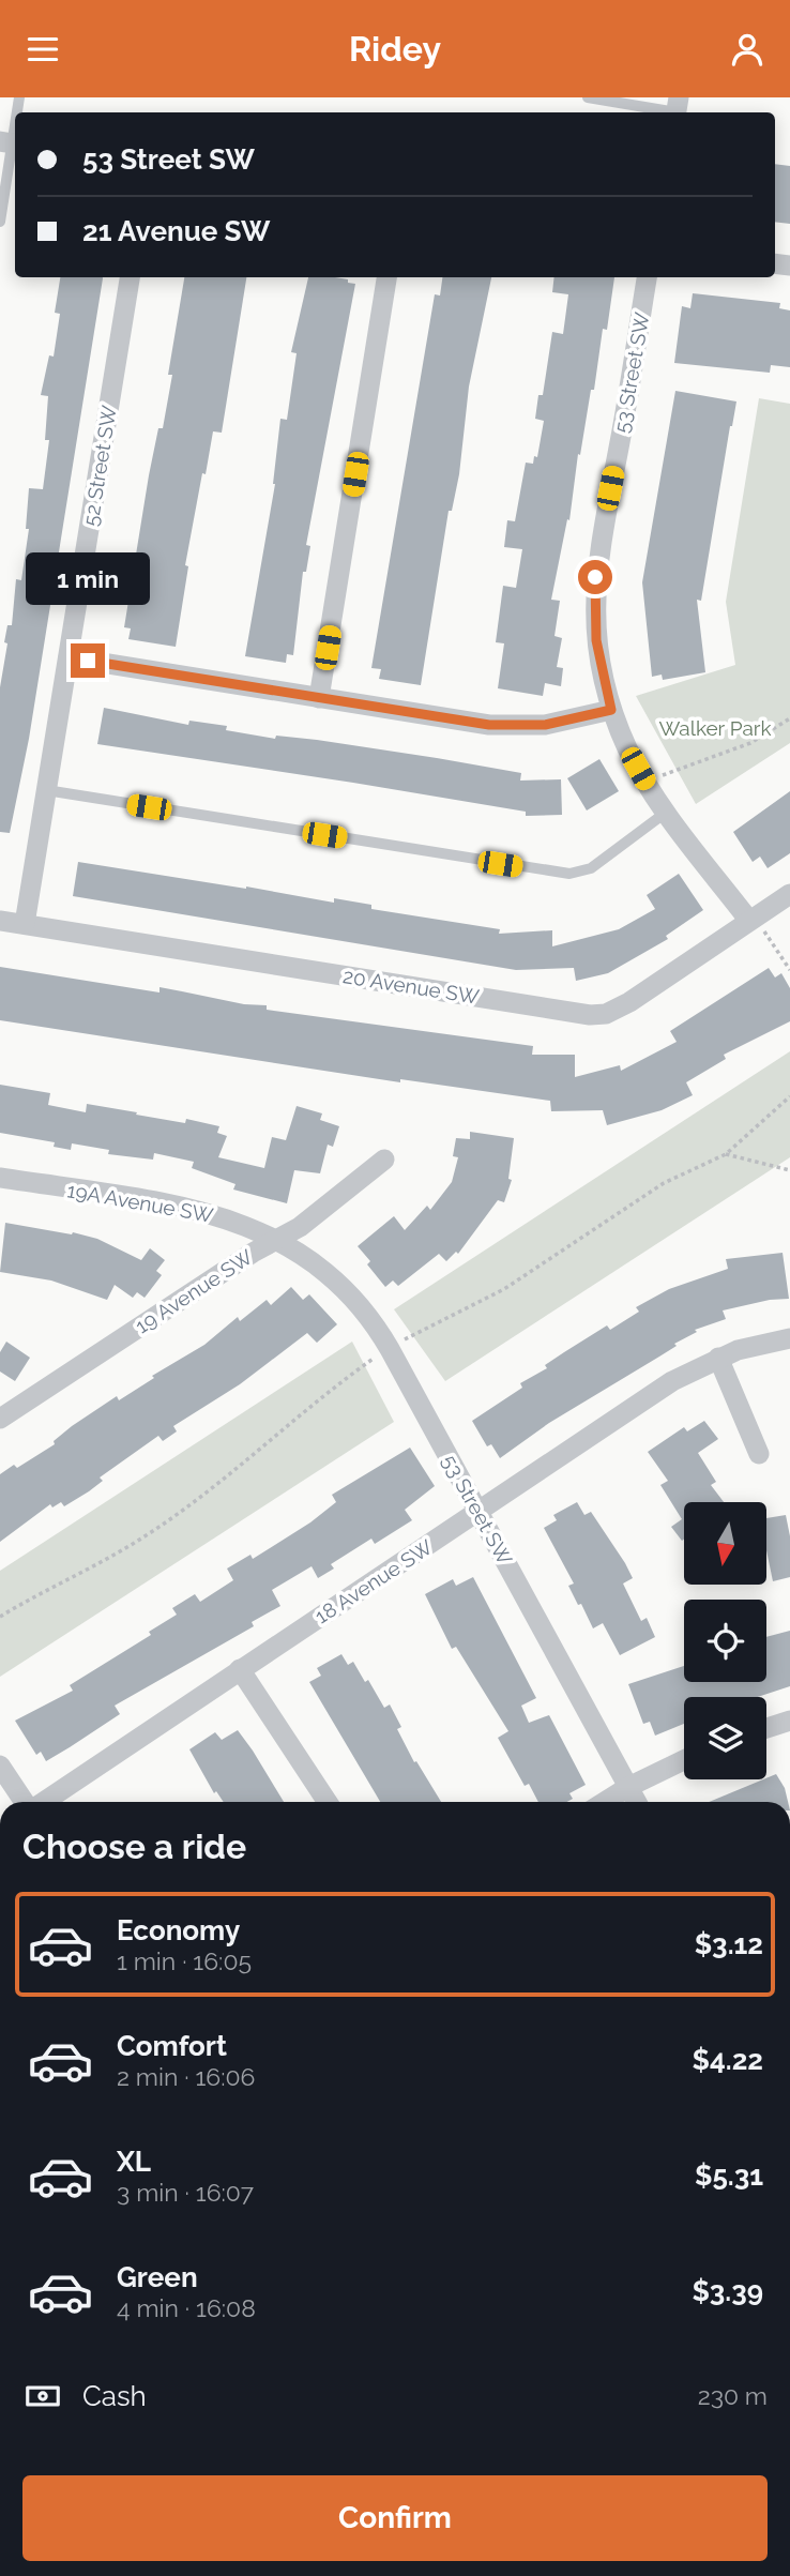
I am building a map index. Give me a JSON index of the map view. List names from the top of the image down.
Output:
{
  "streets": {
    "street": [
      "53 Street SW",
      "52 Street SW",
      "20 Avenue SW",
      "19A Avenue SW",
      "19 Avenue SW",
      "18 Avenue SW"
    ]
  },
  "crossings": [
    ["53 Street SW", "20 Avenue SW"],
    ["53 Street SW", "19A Avenue SW"],
    ["53 Street SW", "19 Avenue SW"],
    ["53 Street SW", "18 Avenue SW"],
    ["52 Street SW", "20 Avenue SW"],
    ["19A Avenue SW", "19 Avenue SW"]
  ],
  "parks": ["Walker Park"],
  "north": "bottom",
  "page": {
    "header": "Ridey",
    "banner": ["53 Street SW", "21 Avenue SW"],
    "bubble": "1 min",
    "heading": "Choose a ride",
    "list": [
      {
        "name": "Economy",
        "note": "1 min · 16:05",
        "value": "$3.12"
      },
      {
        "name": "Comfort",
        "note": "2 min · 16:06",
        "value": "$4.22"
      },
      {
        "name": "XL",
        "note": "3 min · 16:07",
        "value": "$5.31"
      },
      {
        "name": "Green",
        "note": "4 min · 16:08",
        "value": "$3.39"
      }
    ],
    "pay": ["Cash", "230 m"],
    "buttons": "Confirm"
  }
}
